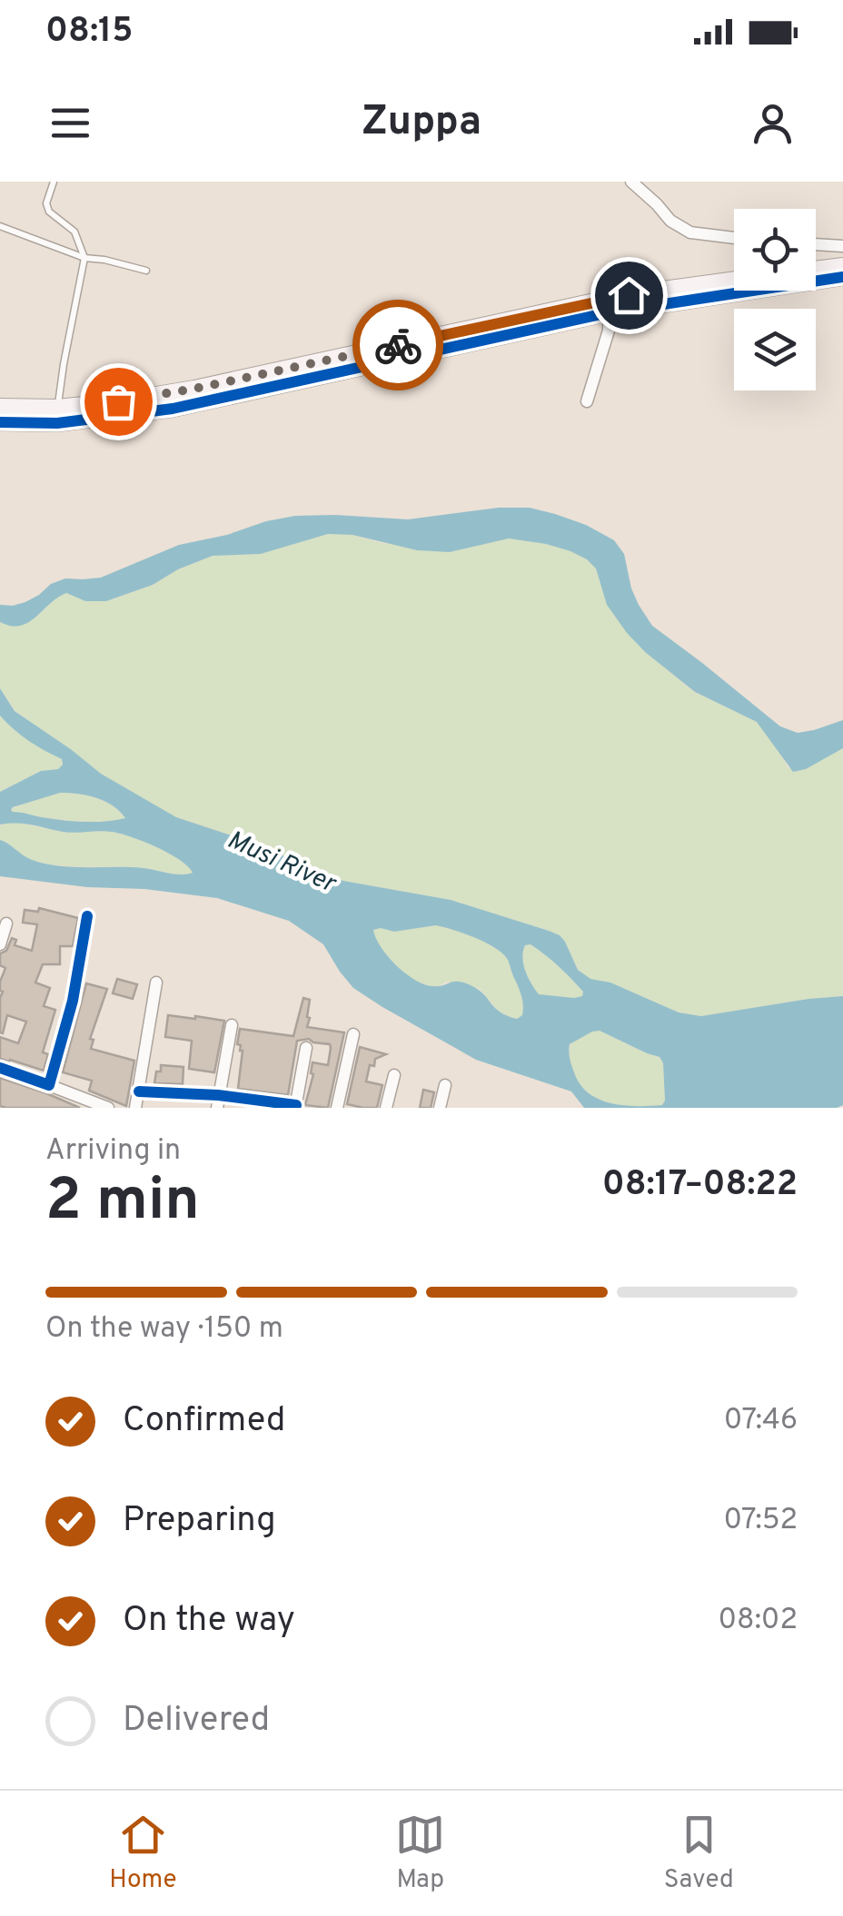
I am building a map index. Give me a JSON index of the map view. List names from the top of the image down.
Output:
{
  "water": ["Musi River"],
  "page": {
    "status": "08:15",
    "header": "Zuppa",
    "heading": ["2 min", "Arriving in", "08:17–08:22"],
    "bar": "On the way · 150 m",
    "list": [
      ["Confirmed", "07:46"],
      ["Preparing", "07:52"],
      ["On the way", "08:02"],
      "Delivered"
    ],
    "tabs": ["Home", "Map", "Saved"]
  }
}
